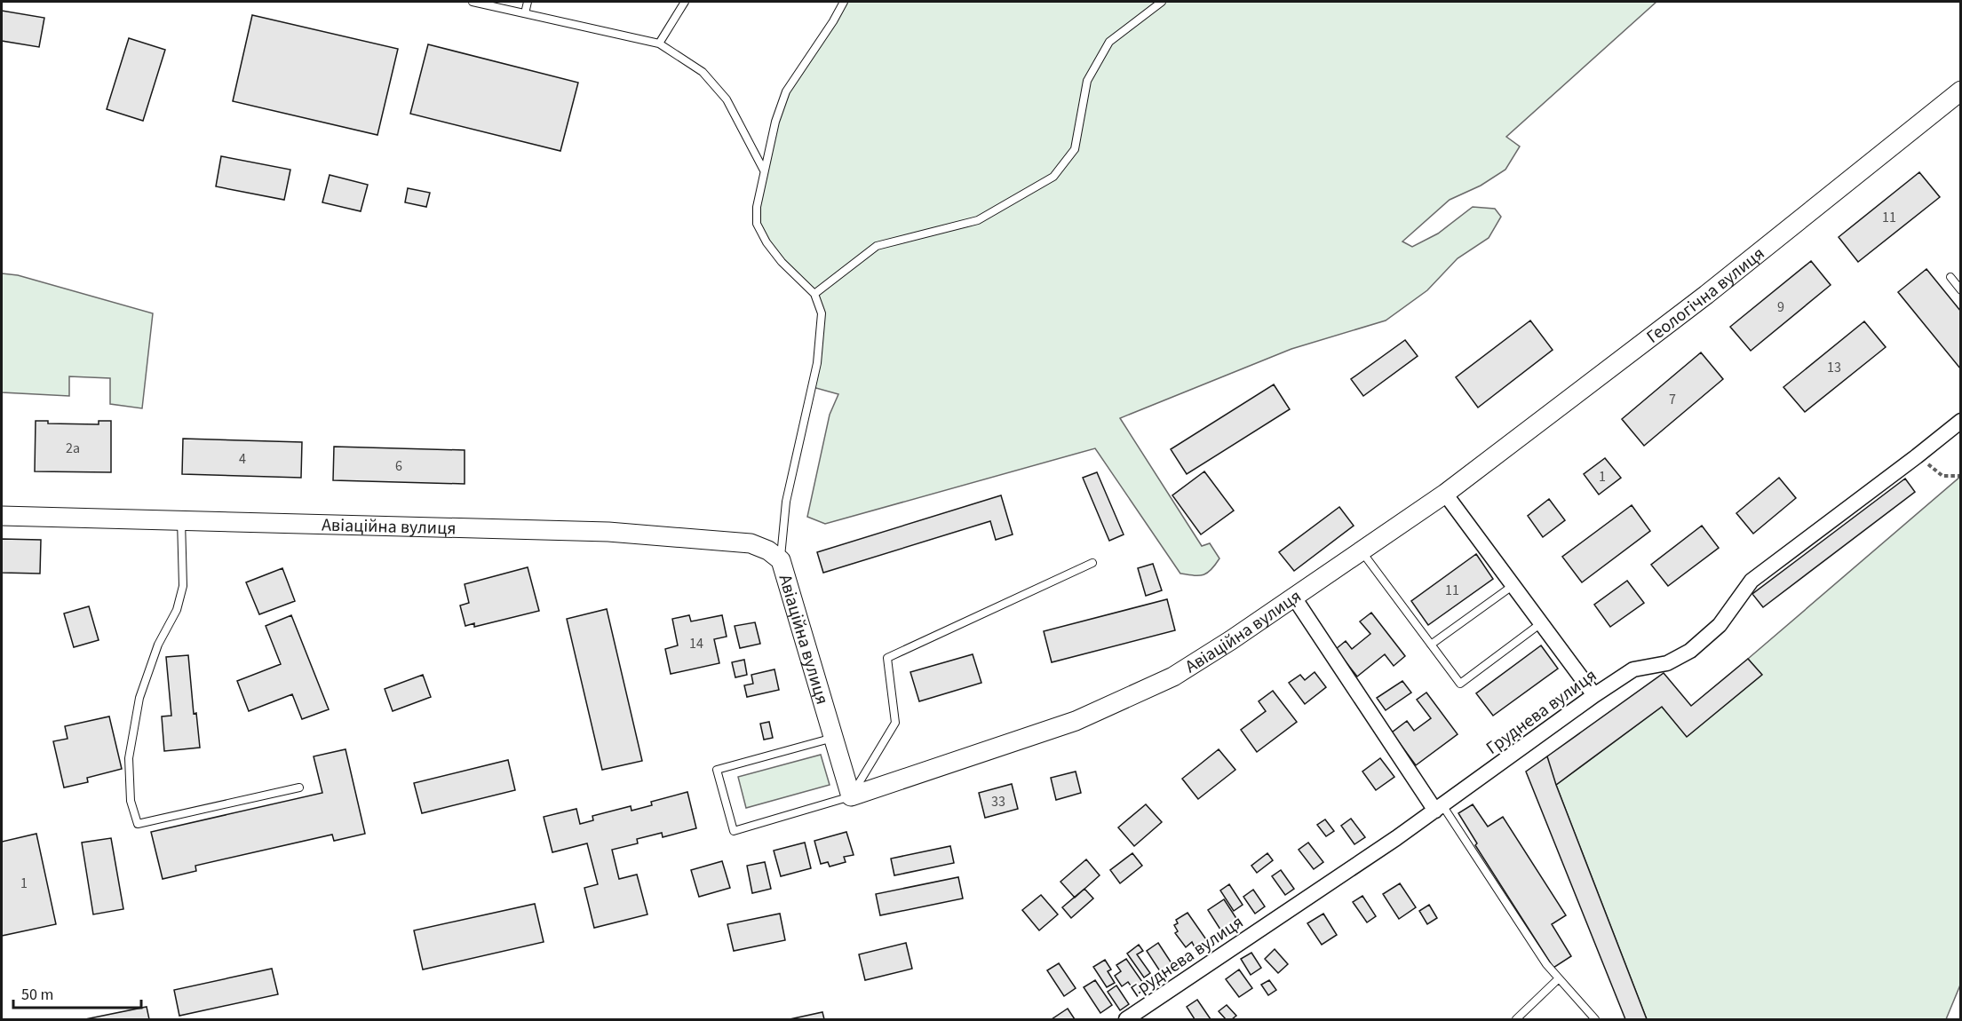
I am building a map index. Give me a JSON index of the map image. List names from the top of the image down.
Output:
{
  "streets": {
    "street": ["Геологічна вулиця", "Авіаційна вулиця", "Груднева вулиця"]
  },
  "crossings": [
    ["Геологічна вулиця", "Авіаційна вулиця"]
  ],
  "house_numbers": [
    "11",
    "9",
    "13",
    "7",
    "2а",
    "4",
    "6",
    "1",
    "11",
    "14",
    "33",
    "1"
  ],
  "scale_bar": "50 m"
}
